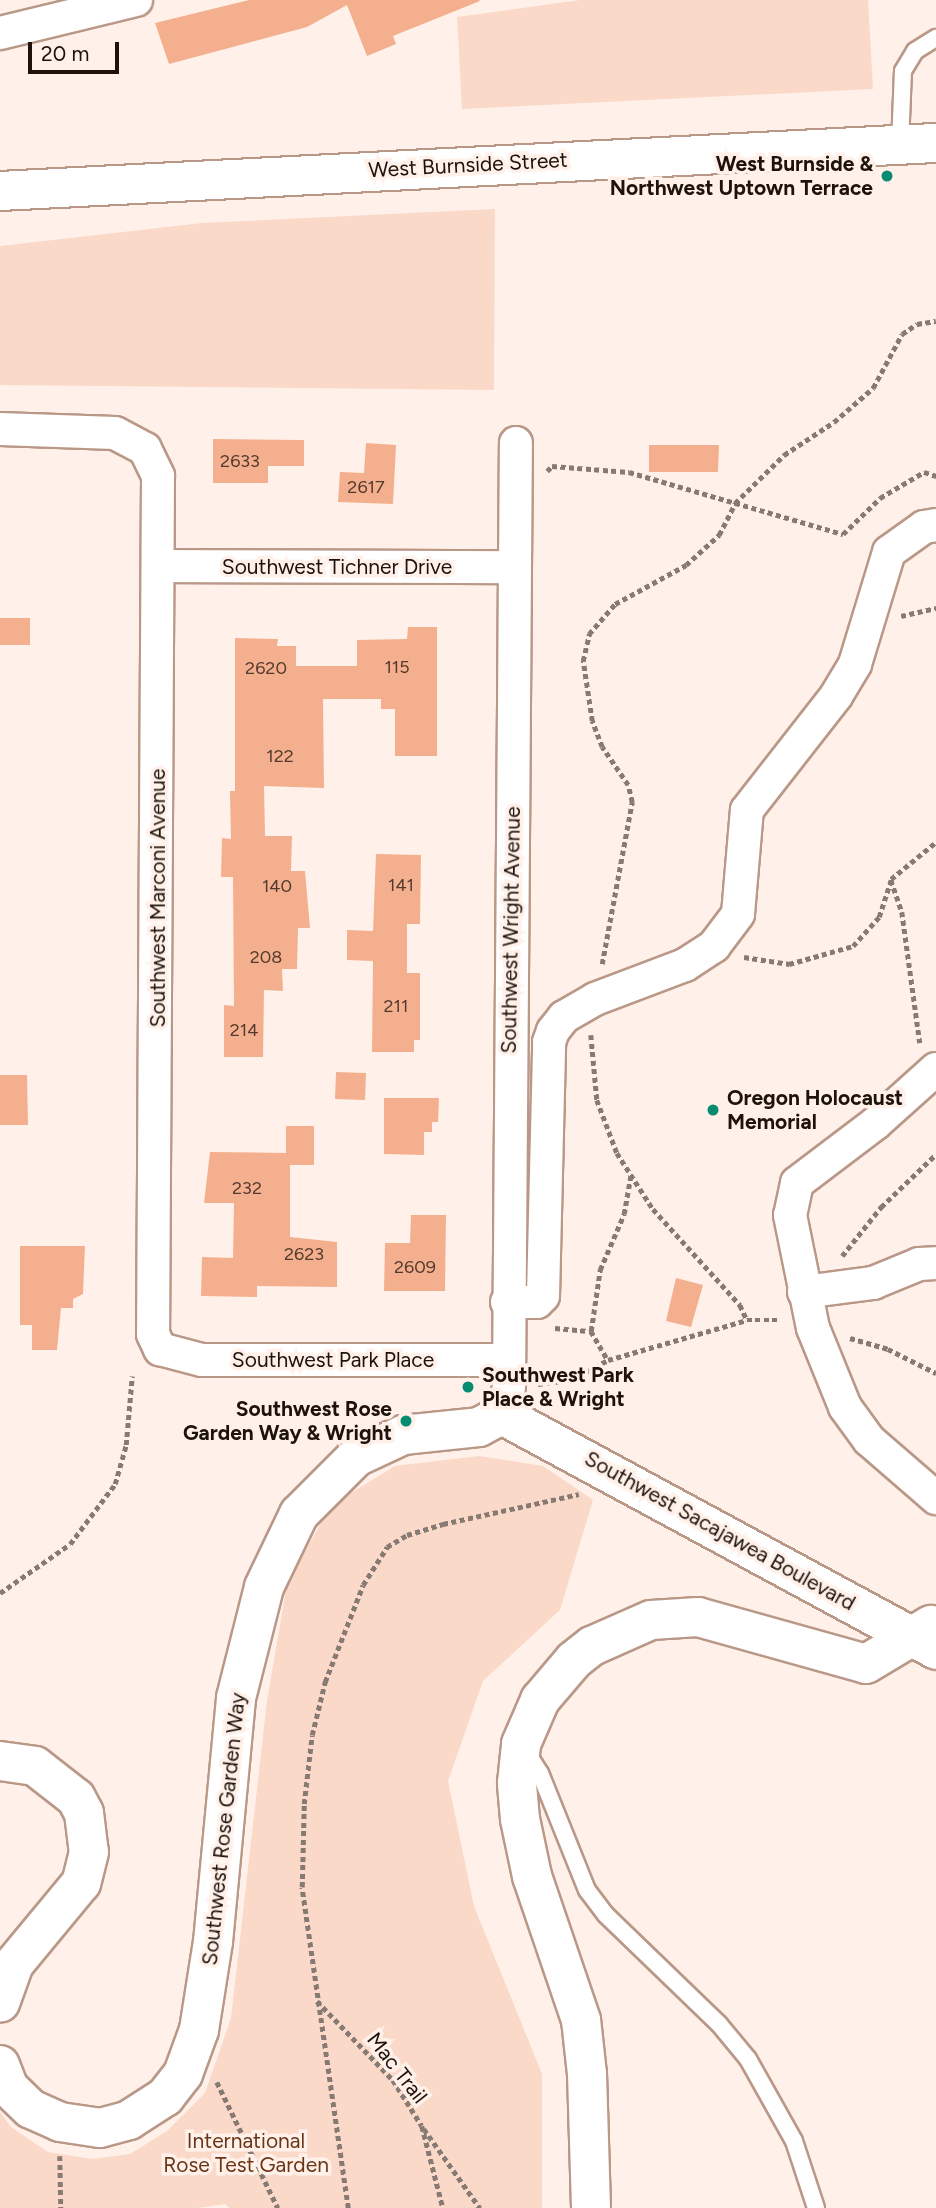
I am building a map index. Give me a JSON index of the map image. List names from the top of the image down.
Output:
{
  "streets": {
    "street": [
      "West Burnside Street",
      "Southwest Tichner Drive",
      "Southwest Marconi Avenue",
      "Southwest Wright Avenue",
      "Southwest Park Place",
      "Southwest Sacajawea Boulevard",
      "Southwest Rose Garden Way"
    ],
    "path": ["Mac Trail"]
  },
  "crossings": [
    ["Southwest Tichner Drive", "Southwest Marconi Avenue"],
    ["Southwest Tichner Drive", "Southwest Wright Avenue"],
    ["Southwest Marconi Avenue", "Southwest Park Place"],
    ["Southwest Wright Avenue", "Southwest Park Place"],
    ["Southwest Wright Avenue", "Southwest Sacajawea Boulevard"],
    ["Southwest Wright Avenue", "Southwest Rose Garden Way"],
    ["Southwest Sacajawea Boulevard", "Southwest Rose Garden Way"]
  ],
  "parks": ["International Rose Test Garden"],
  "places": [
    "West Burnside & Northwest Uptown Terrace",
    "Oregon Holocaust Memorial",
    "Southwest Park Place & Wright",
    "Southwest Rose Garden Way & Wright"
  ],
  "house_numbers": [
    "2633",
    "2617",
    "115",
    "2620",
    "122",
    "141",
    "140",
    "208",
    "211",
    "214",
    "232",
    "2623",
    "2609"
  ],
  "scale_bar": "20 m"
}
